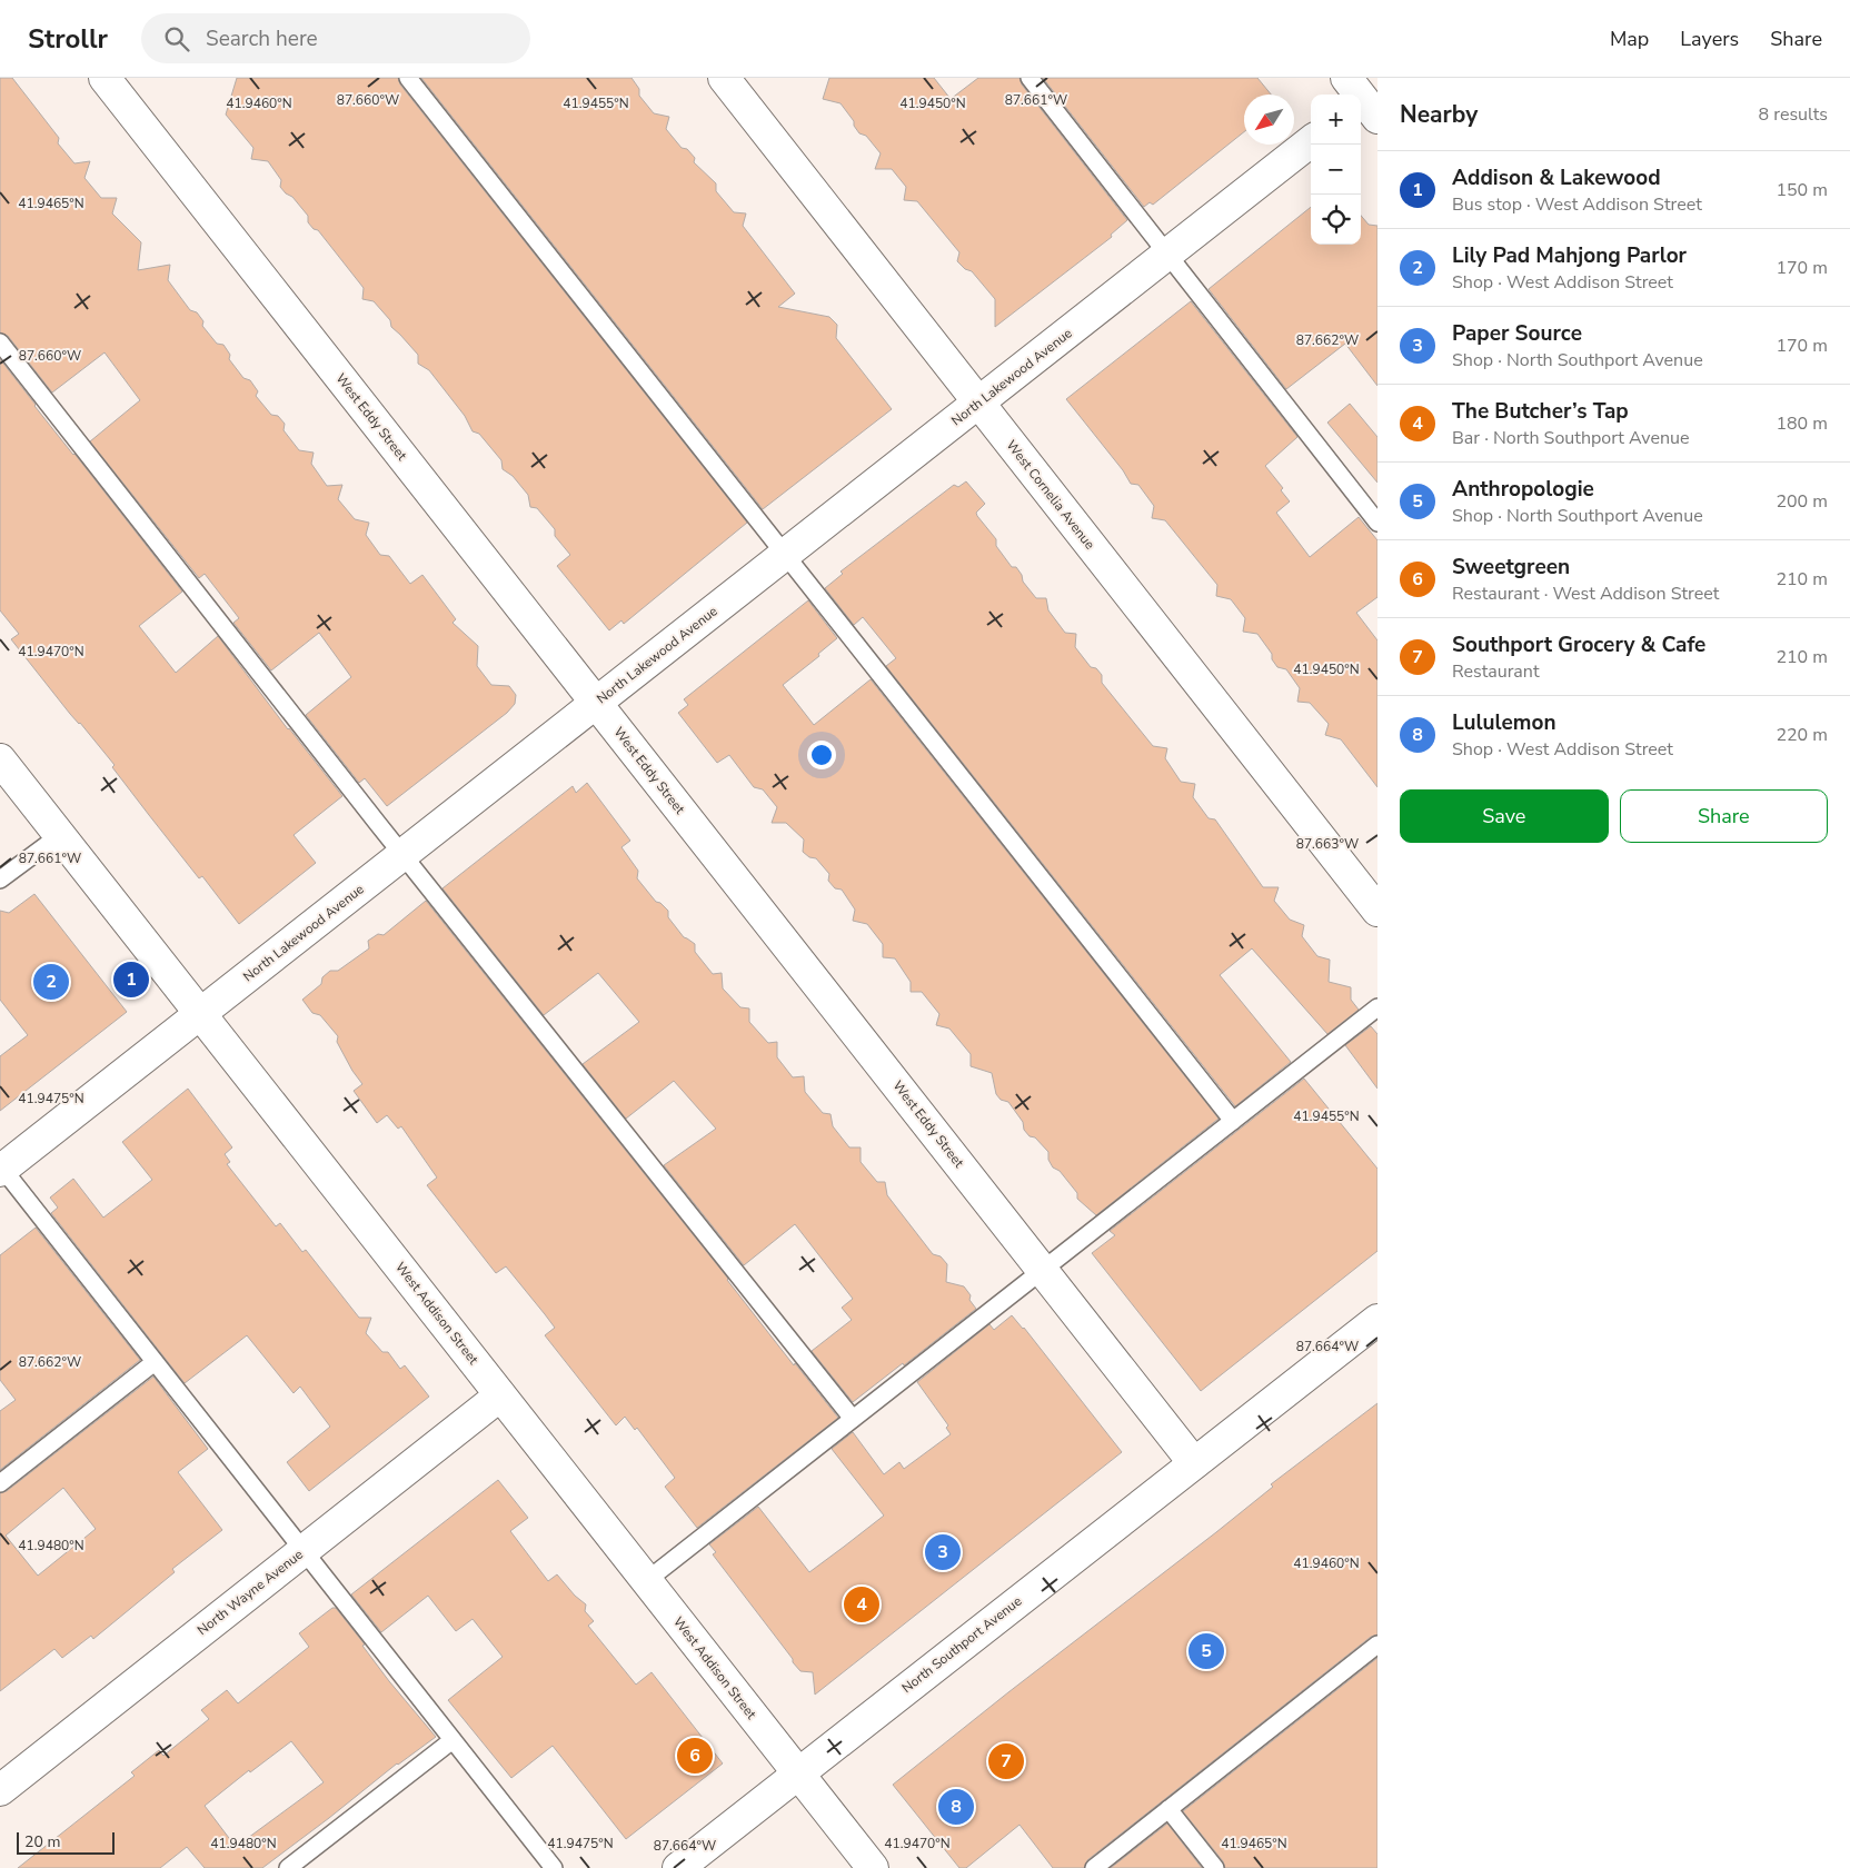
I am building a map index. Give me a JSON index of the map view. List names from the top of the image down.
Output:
{
  "streets": {
    "street": [
      "North Lakewood Avenue",
      "West Eddy Street",
      "West Cornelia Avenue",
      "West Addison Street",
      "North Wayne Avenue",
      "North Southport Avenue"
    ]
  },
  "crossings": [
    ["North Lakewood Avenue", "West Eddy Street"],
    ["North Lakewood Avenue", "West Cornelia Avenue"],
    ["North Lakewood Avenue", "West Addison Street"],
    ["West Eddy Street", "North Southport Avenue"],
    ["West Addison Street", "North Wayne Avenue"],
    ["West Addison Street", "North Southport Avenue"]
  ],
  "scale_bar": "20 m",
  "north": "bottom left",
  "page": {
    "header": "Strollr",
    "search": "Search here",
    "nav": ["Map", "Layers", "Share"],
    "heading": ["Nearby", "8 results"],
    "map_buttons": ["+", "−"],
    "list": [
      {
        "mark": "1",
        "name": "Addison & Lakewood",
        "note": "Bus stop · West Addison Street",
        "value": "150 m"
      },
      {
        "mark": "2",
        "name": "Lily Pad Mahjong Parlor",
        "note": "Shop · West Addison Street",
        "value": "170 m"
      },
      {
        "mark": "3",
        "name": "Paper Source",
        "note": "Shop · North Southport Avenue",
        "value": "170 m"
      },
      {
        "mark": "4",
        "name": "The Butcher’s Tap",
        "note": "Bar · North Southport Avenue",
        "value": "180 m"
      },
      {
        "mark": "5",
        "name": "Anthropologie",
        "note": "Shop · North Southport Avenue",
        "value": "200 m"
      },
      {
        "mark": "6",
        "name": "Sweetgreen",
        "note": "Restaurant · West Addison Street",
        "value": "210 m"
      },
      {
        "mark": "7",
        "name": "Southport Grocery & Cafe",
        "note": "Restaurant",
        "value": "210 m"
      },
      {
        "mark": "8",
        "name": "Lululemon",
        "note": "Shop · West Addison Street",
        "value": "220 m"
      }
    ],
    "buttons": ["Save", "Share"],
    "pins": [
      "1",
      "2",
      "3",
      "4",
      "5",
      "6",
      "7",
      "8"
    ],
    "scale": "20 m"
  },
  "coordinates": [
    "87.660°W",
    "87.661°W",
    "41.9460°N",
    "41.9455°N",
    "41.9450°N",
    "41.9465°N",
    "87.662°W",
    "41.9470°N",
    "87.663°W",
    "41.9475°N",
    "87.664°W",
    "41.9480°N"
  ]
}
